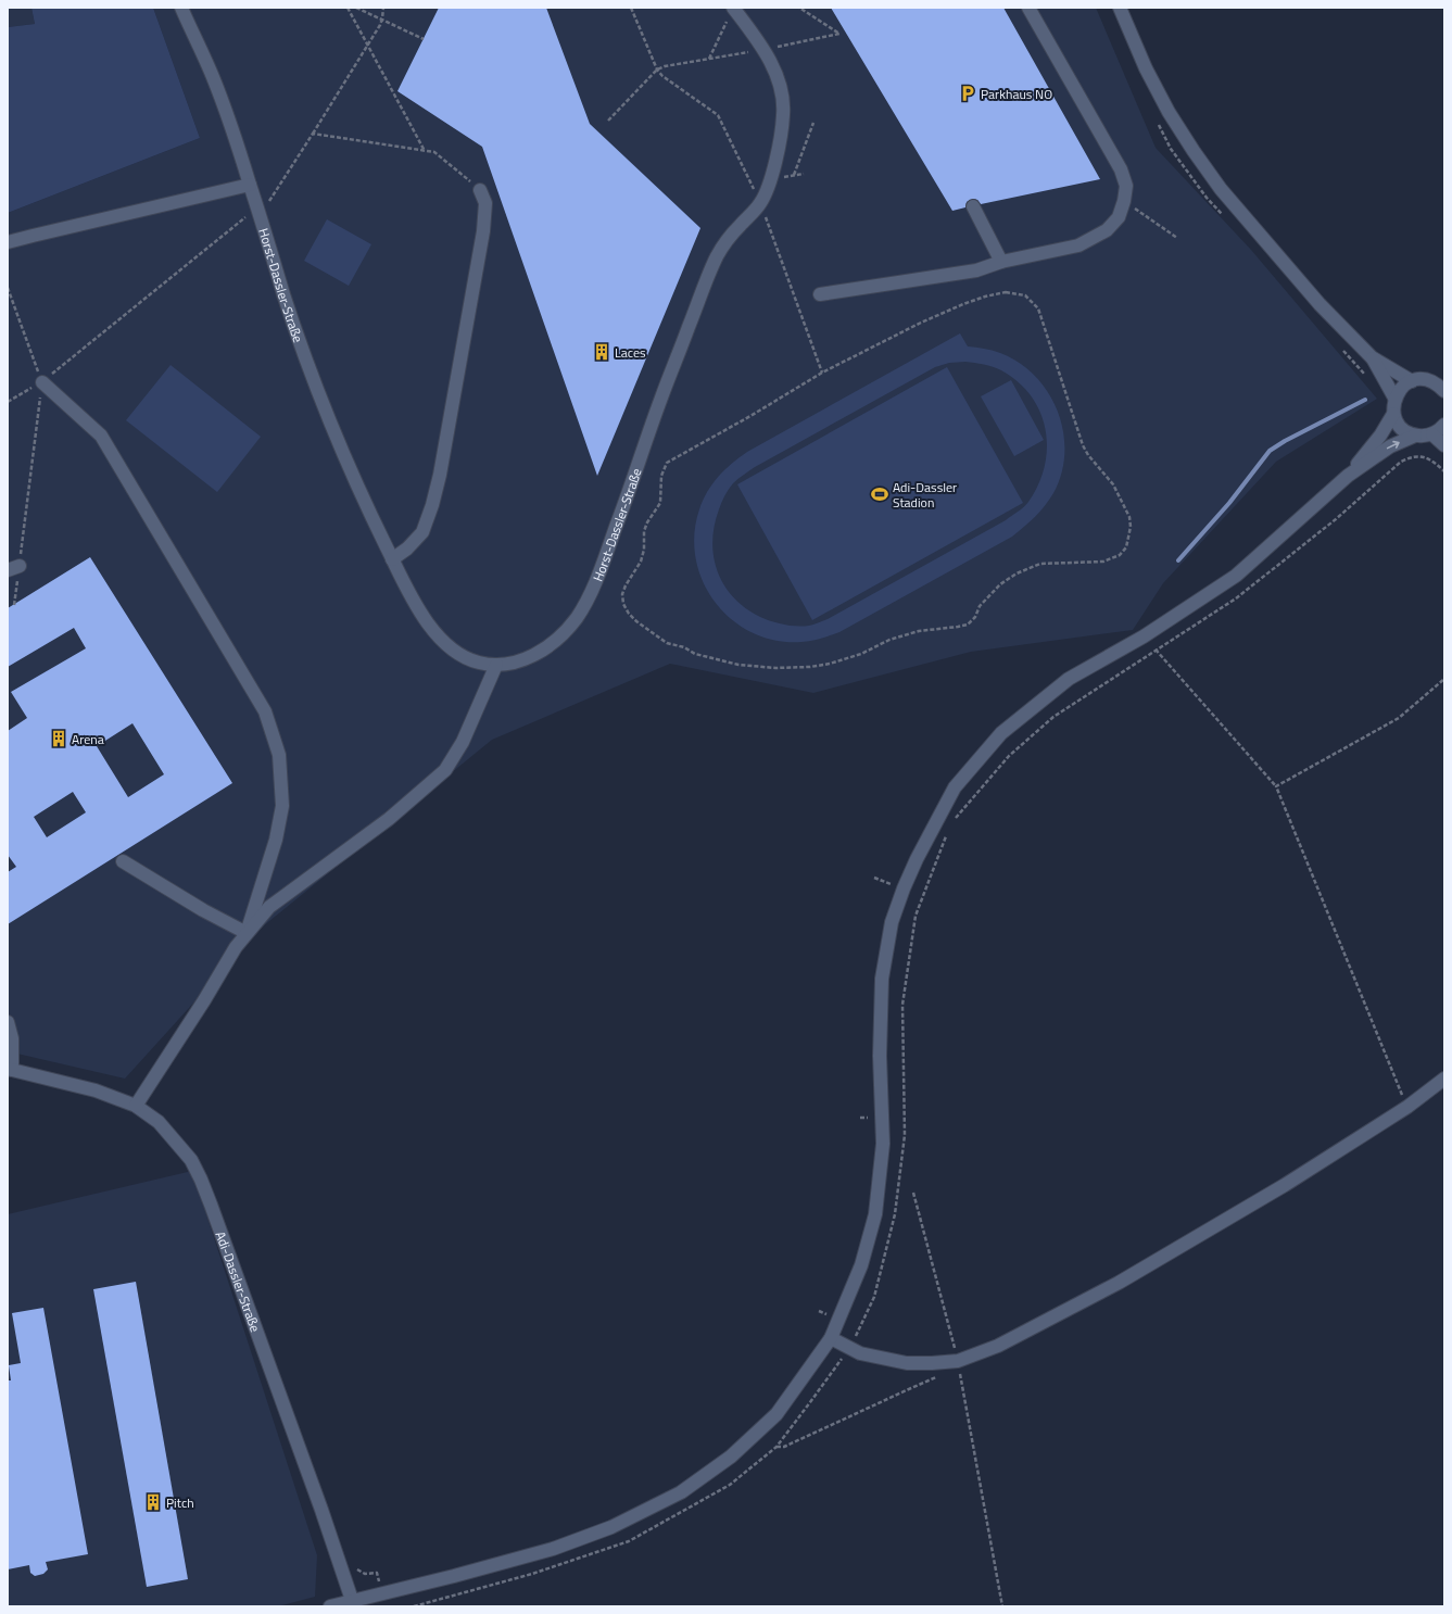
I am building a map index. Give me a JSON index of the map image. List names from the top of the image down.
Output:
{
  "streets": {
    "street": ["Horst-Dassler-Straße", "Adi-Dassler-Straße"]
  },
  "places": {
    "parking": ["Parkhaus NO"],
    "building": ["Laces", "Arena", "Pitch"],
    "sports": ["Adi-Dassler Stadion"]
  }
}
